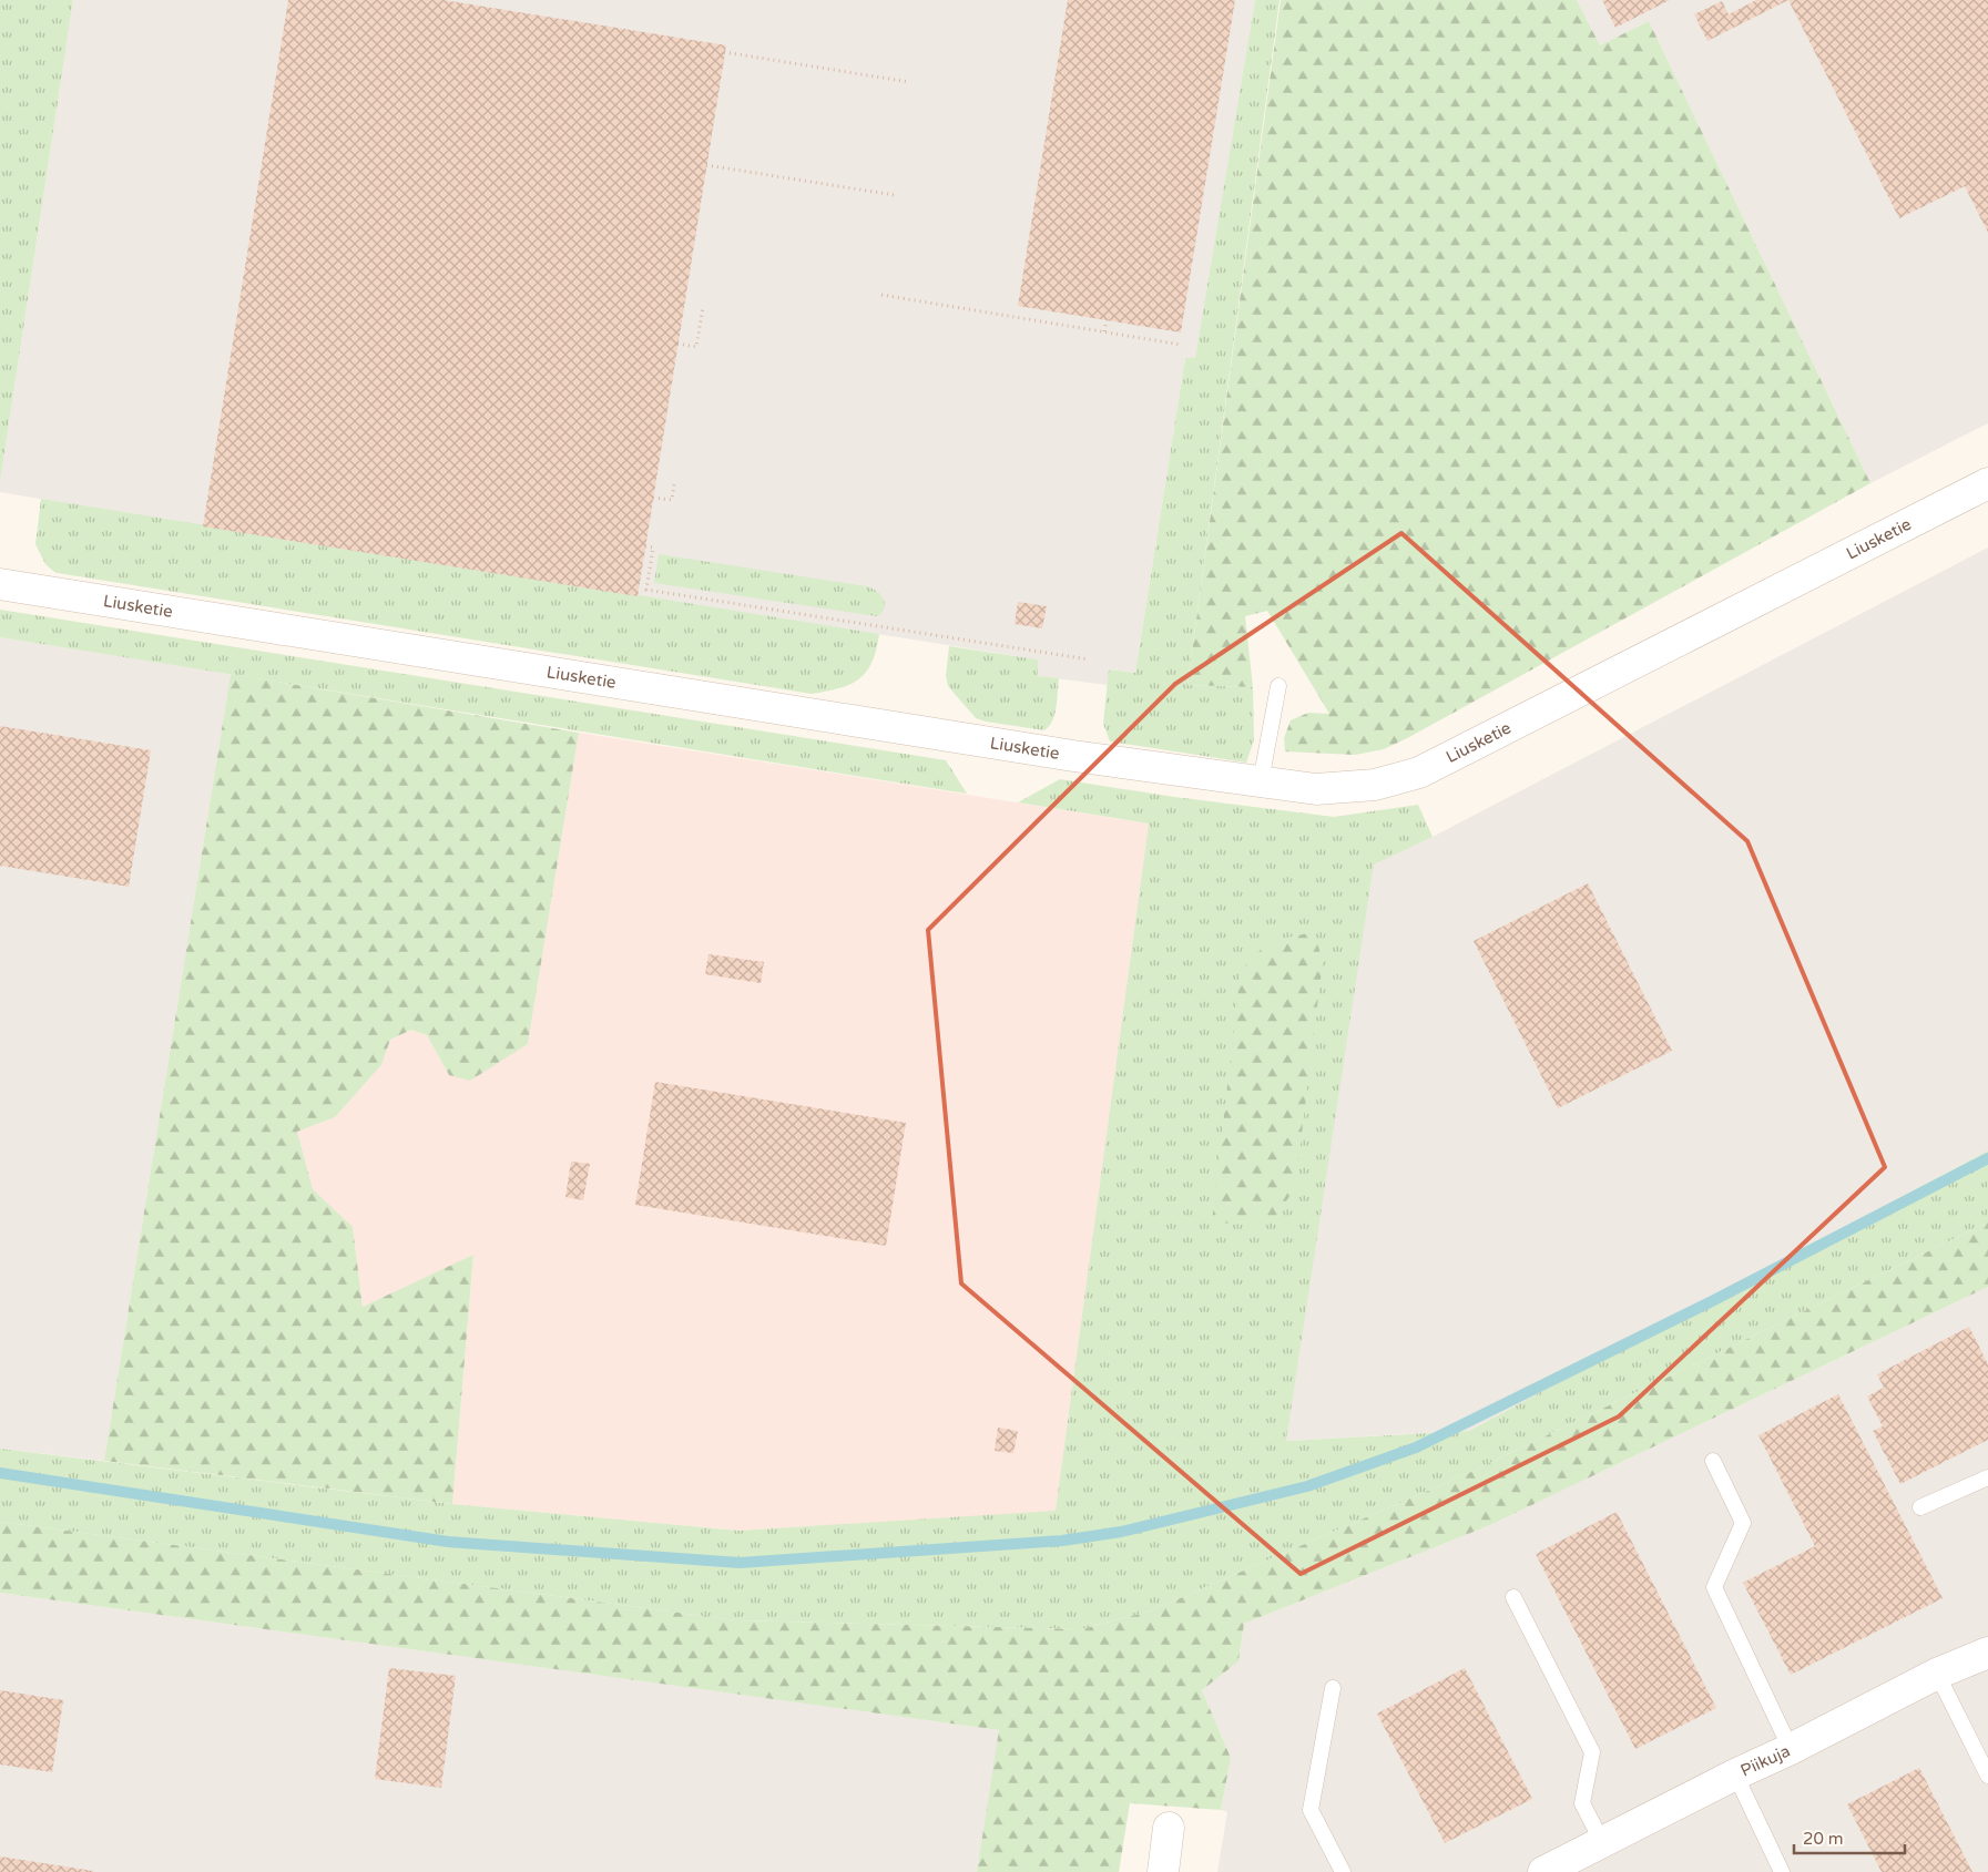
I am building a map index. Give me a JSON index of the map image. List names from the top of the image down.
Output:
{
  "streets": {
    "street": ["Liusketie", "Piikuja"]
  },
  "scale_bar": "20 m"
}
